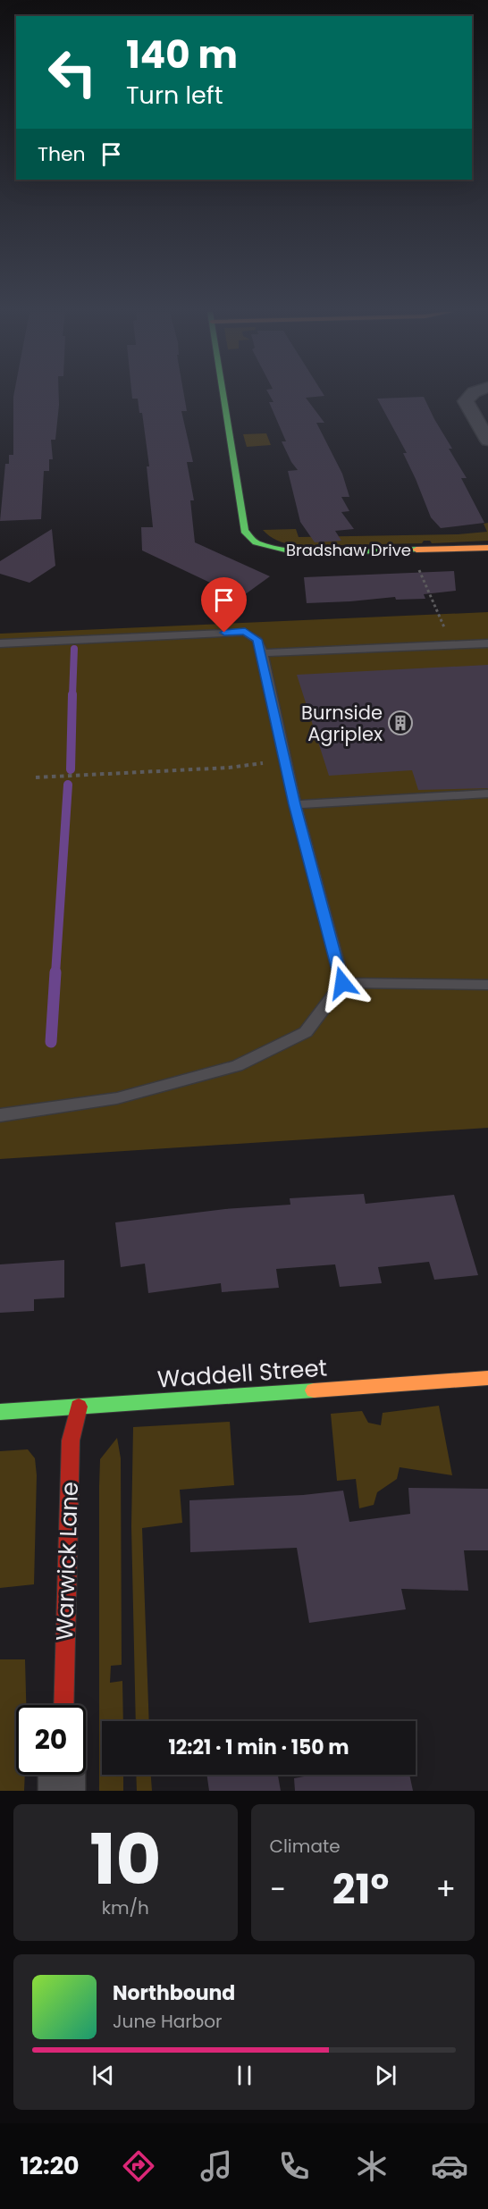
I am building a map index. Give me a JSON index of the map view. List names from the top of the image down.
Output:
{
  "streets": {
    "street": ["Bradshaw Drive", "Waddell Street", "Warwick Lane"]
  },
  "crossings": [
    ["Waddell Street", "Warwick Lane"]
  ],
  "places": {
    "building": ["Burnside Agriplex"]
  },
  "page": {
    "turn": ["140 m", "Turn left"],
    "then": "Then",
    "limit": "20",
    "trip": "12:21 · 1 min · 150 m",
    "tile": [
      ["10", "km/h"],
      "Climate"
    ],
    "heat": ["−", "21°", "+"],
    "song": ["Northbound", "June Harbor"],
    "tabs": "12:20"
  }
}
